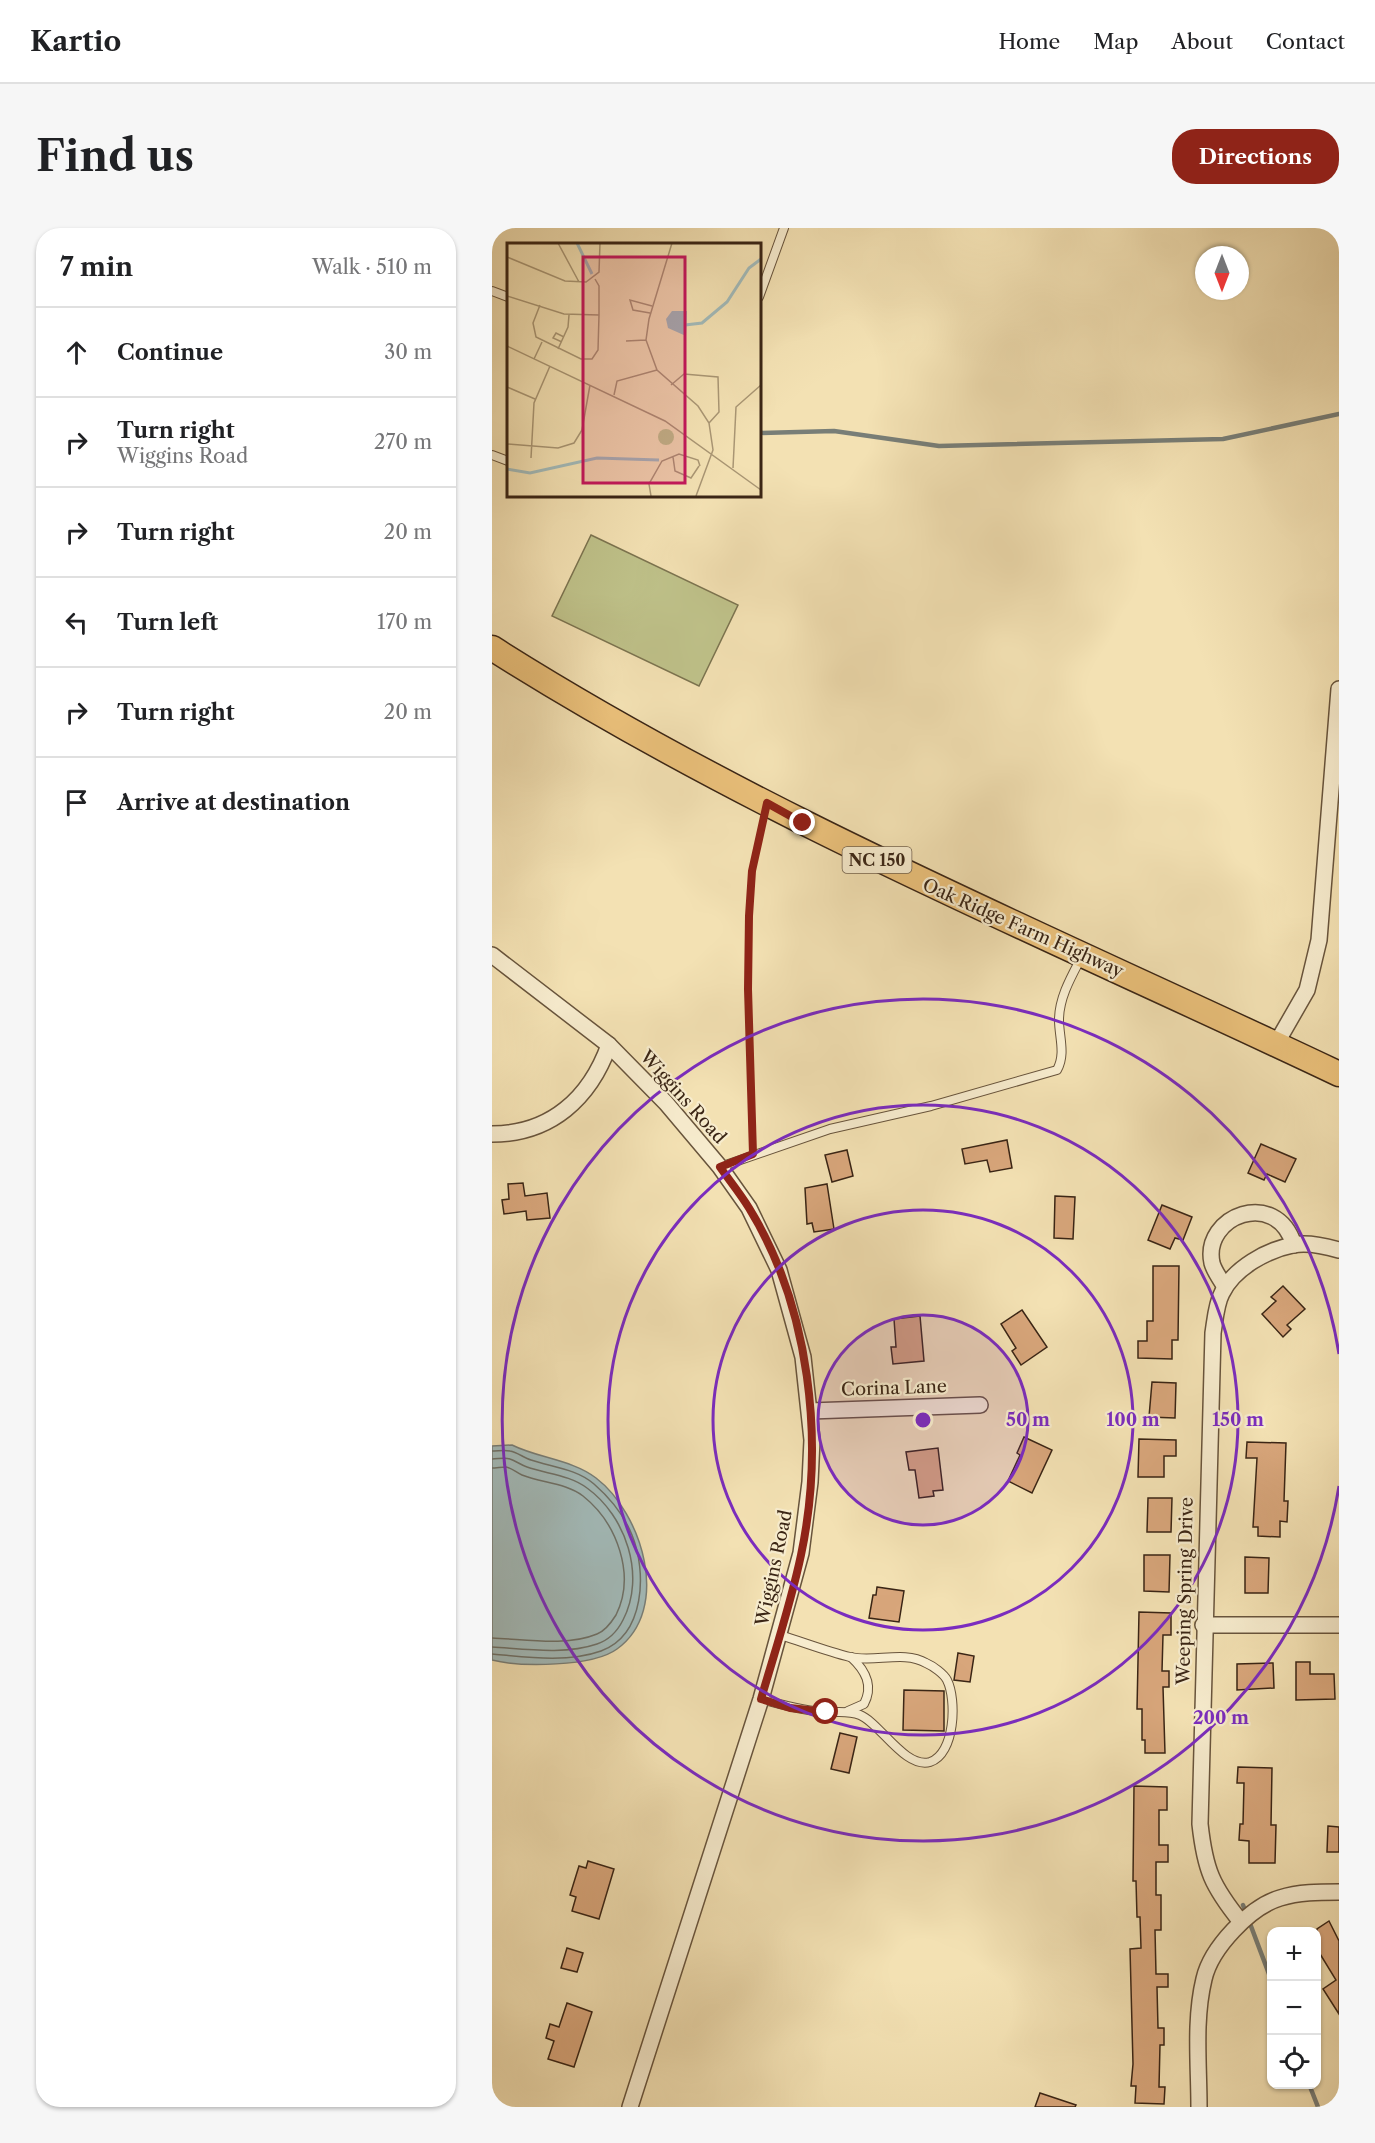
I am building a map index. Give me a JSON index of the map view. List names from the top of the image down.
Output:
{
  "streets": {
    "main road": ["NC 150", "Oak Ridge Farm Highway"],
    "street": ["Wiggins Road", "Corina Lane", "Weeping Spring Drive"]
  },
  "crossings": [
    ["Wiggins Road", "Corina Lane"]
  ],
  "north": "bottom",
  "page": {
    "header": "Kartio",
    "nav": [
      "Home",
      "Map",
      "About",
      "Contact"
    ],
    "buttons": "Directions",
    "title": "Find us",
    "heading": ["7 min", "Walk · 510 m"],
    "list": [
      ["Continue", "30 m"],
      ["Turn right", "Wiggins Road", "270 m"],
      ["Turn right", "20 m"],
      ["Turn left", "170 m"],
      ["Turn right", "20 m"],
      "Arrive at destination"
    ],
    "map_buttons": ["+", "−"]
  },
  "rings": [
    "50 m",
    "100 m",
    "150 m",
    "200 m"
  ]
}
